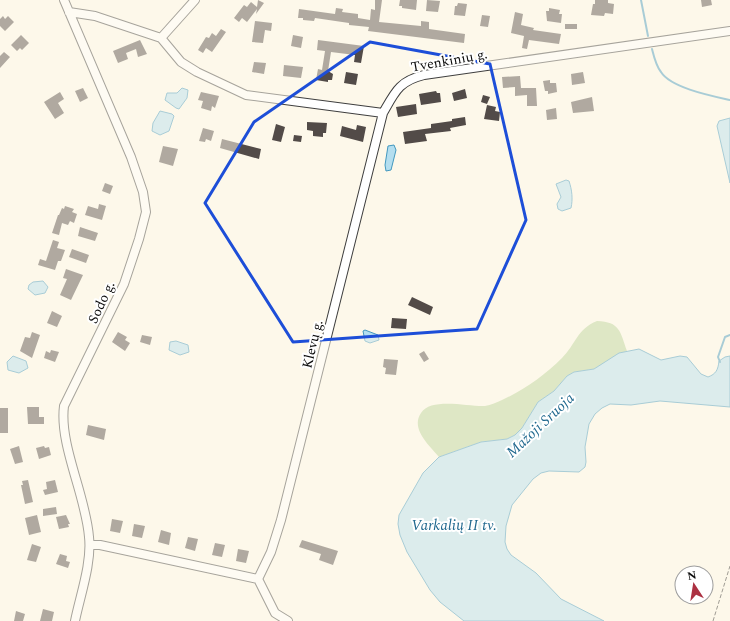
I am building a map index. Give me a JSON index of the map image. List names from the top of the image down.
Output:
{
  "streets": {
    "street": ["Tvenkinių g.", "Sodo g.", "Klevų g."]
  },
  "crossings": [
    ["Tvenkinių g.", "Klevų g."]
  ],
  "water": ["Mažoji Sruoja", "Varkalių II tv."],
  "north": "top"
}
